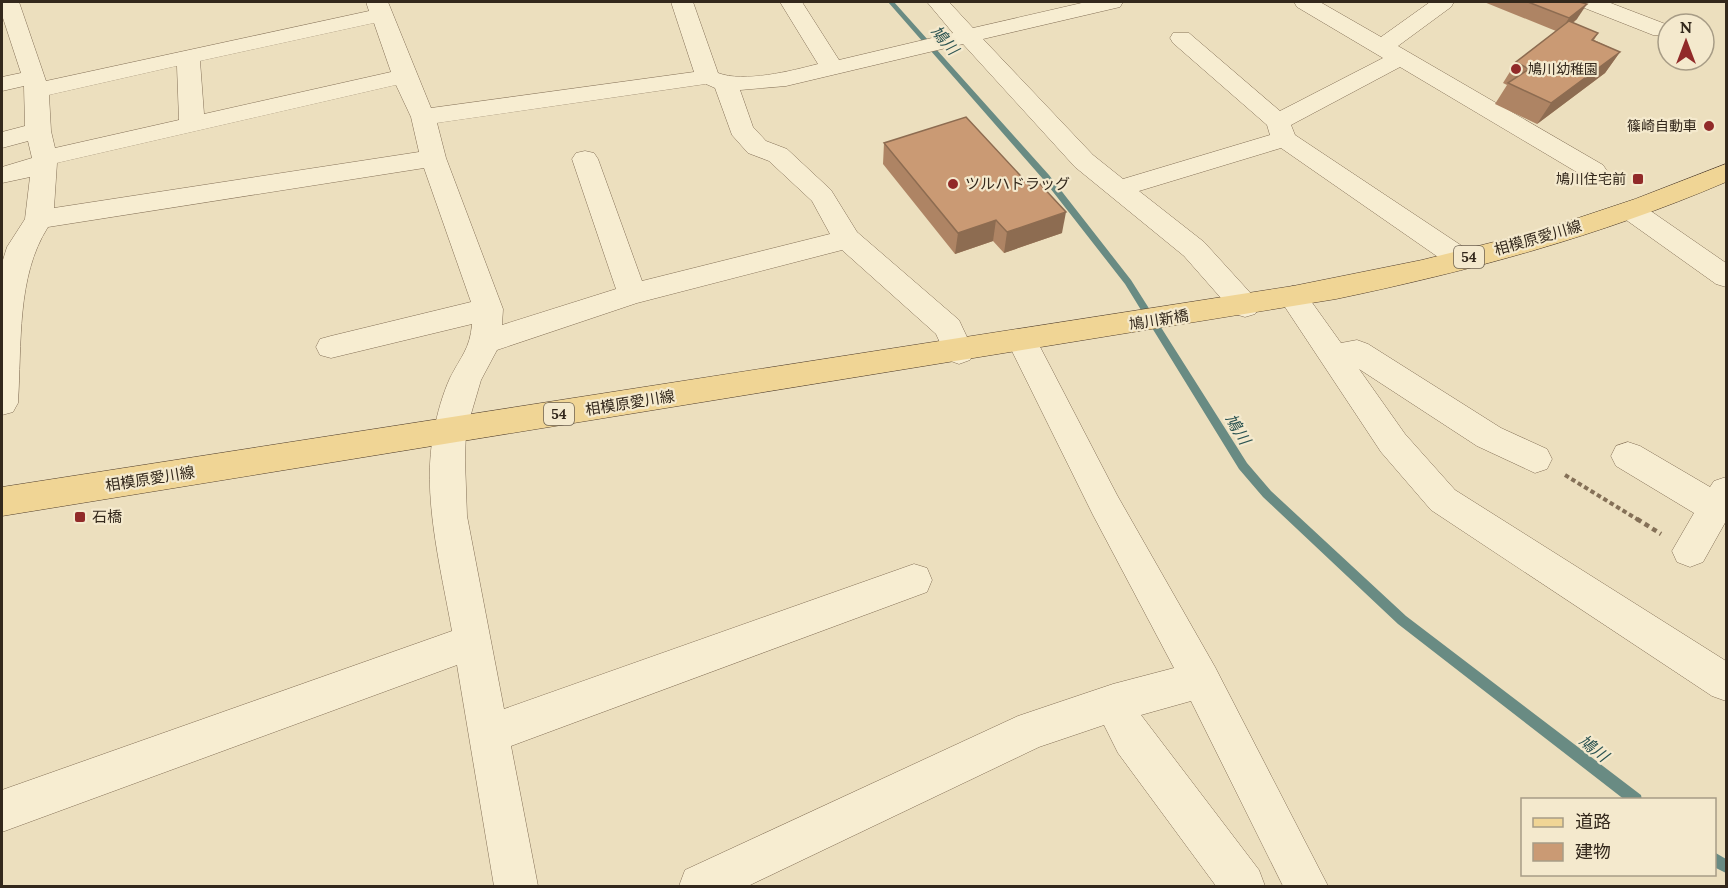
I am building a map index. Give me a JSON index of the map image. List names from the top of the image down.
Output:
{
  "streets": {
    "main road": ["相模原愛川線", "54", "鳩川新橋"]
  },
  "crossings": [
    ["相模原愛川線", "鳩川新橋"]
  ],
  "water": ["鳩川"],
  "places": {
    "other": ["鳩川幼稚園", "篠崎自動車", "ツルハドラッグ"],
    "transit": ["鳩川住宅前", "石橋"]
  },
  "legend": ["道路", "建物"],
  "north": "top"
}
